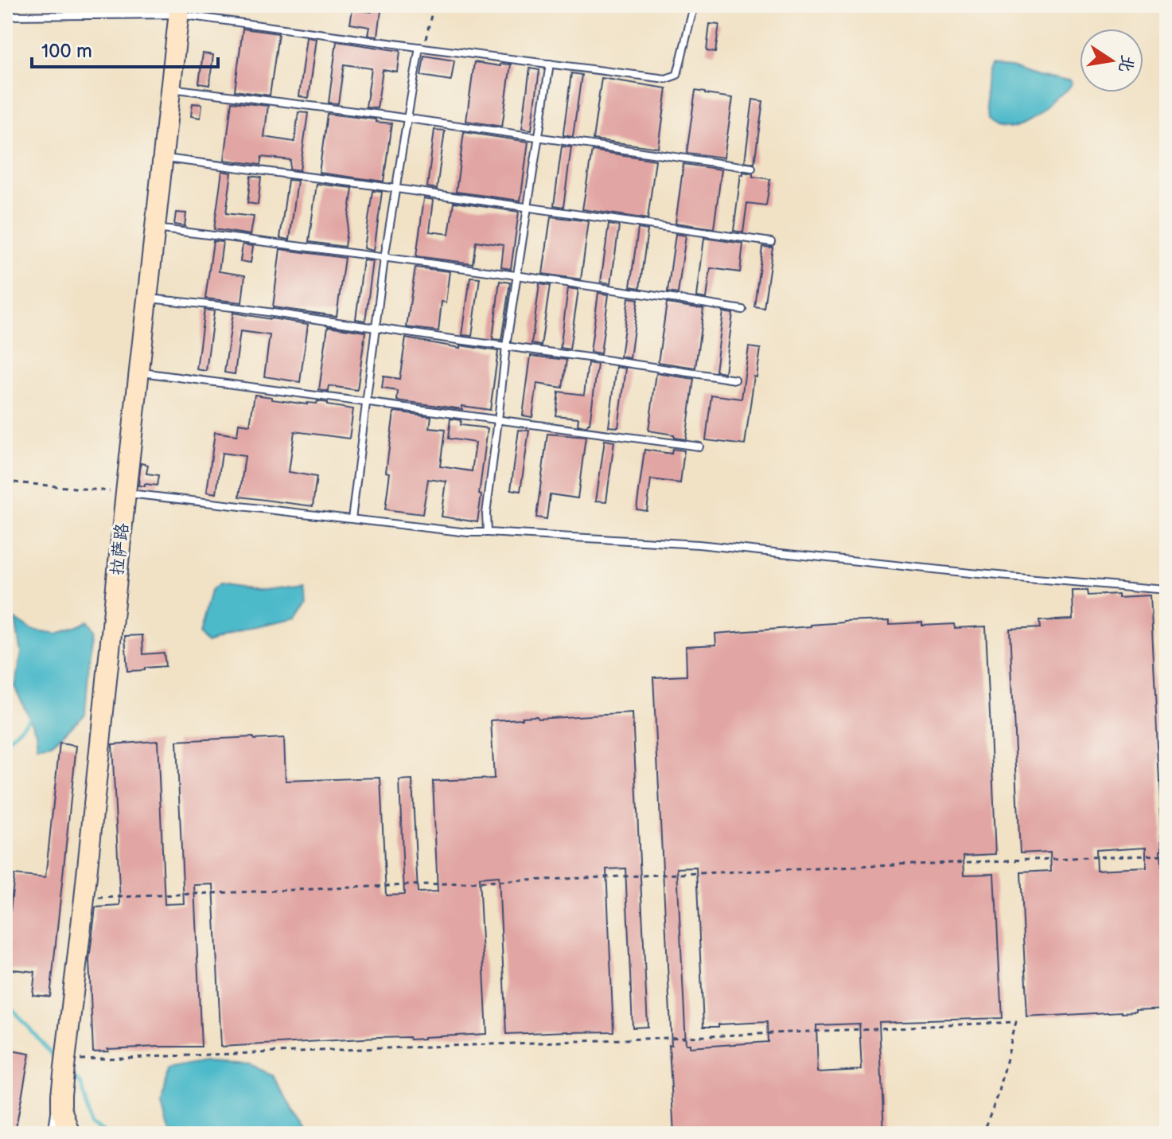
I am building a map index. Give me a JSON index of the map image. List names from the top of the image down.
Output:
{
  "streets": {
    "street": ["拉萨路"]
  },
  "scale_bar": "100 m",
  "north": "right"
}
